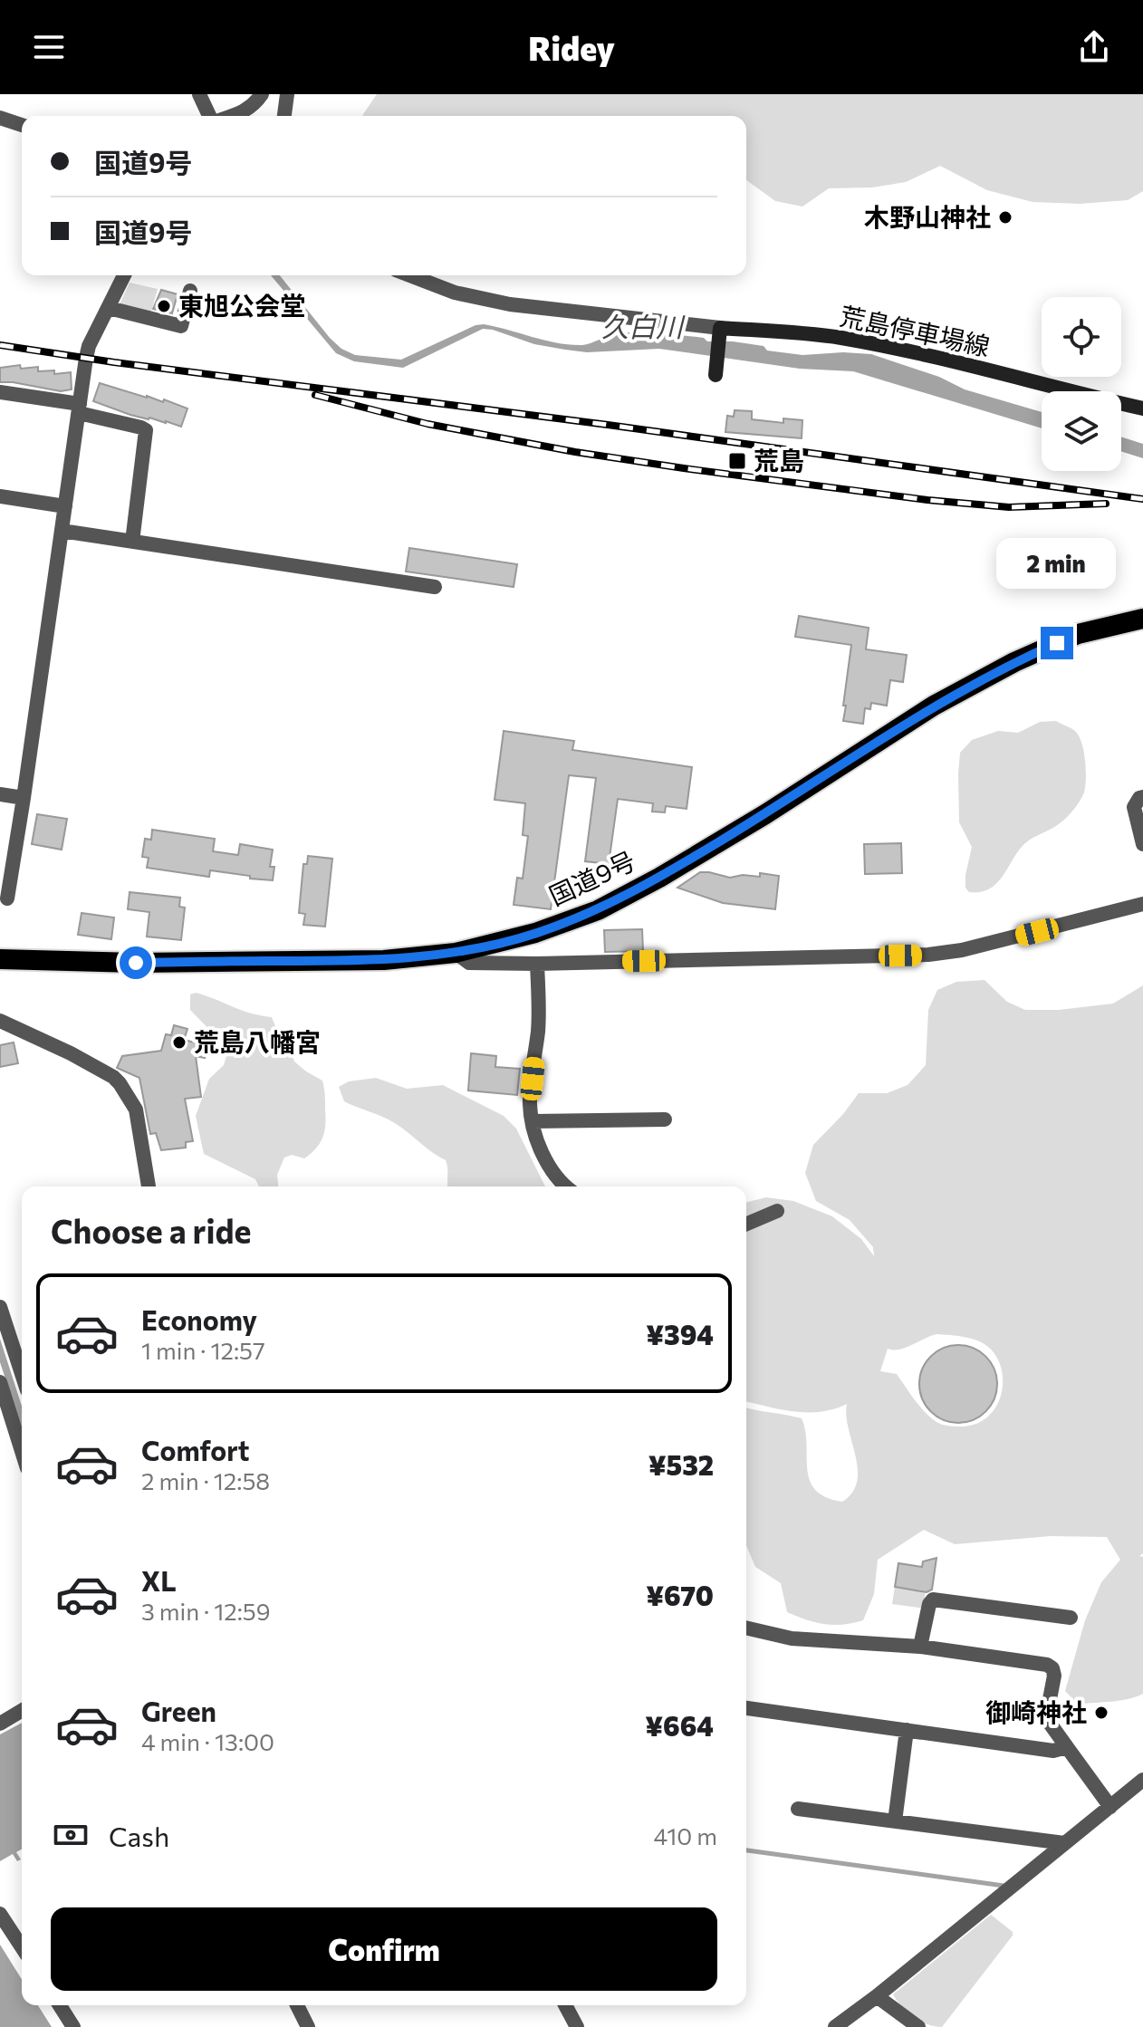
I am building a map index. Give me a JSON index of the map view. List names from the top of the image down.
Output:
{
  "streets": {
    "highway": ["国道9号"],
    "main road": ["荒島停車場線"]
  },
  "water": ["久白川"],
  "places": {
    "other": [
      "木野山神社",
      "東旭公会堂",
      "荒島八幡宮",
      "御崎神社"
    ],
    "transit": ["荒島"]
  },
  "page": {
    "header": "Ridey",
    "banner": ["国道9号", "国道9号"],
    "bubble": "2 min",
    "heading": "Choose a ride",
    "list": [
      {
        "name": "Economy",
        "note": "1 min · 12:57",
        "value": "¥394"
      },
      {
        "name": "Comfort",
        "note": "2 min · 12:58",
        "value": "¥532"
      },
      {
        "name": "XL",
        "note": "3 min · 12:59",
        "value": "¥670"
      },
      {
        "name": "Green",
        "note": "4 min · 13:00",
        "value": "¥664"
      }
    ],
    "pay": ["Cash", "410 m"],
    "buttons": "Confirm"
  }
}
